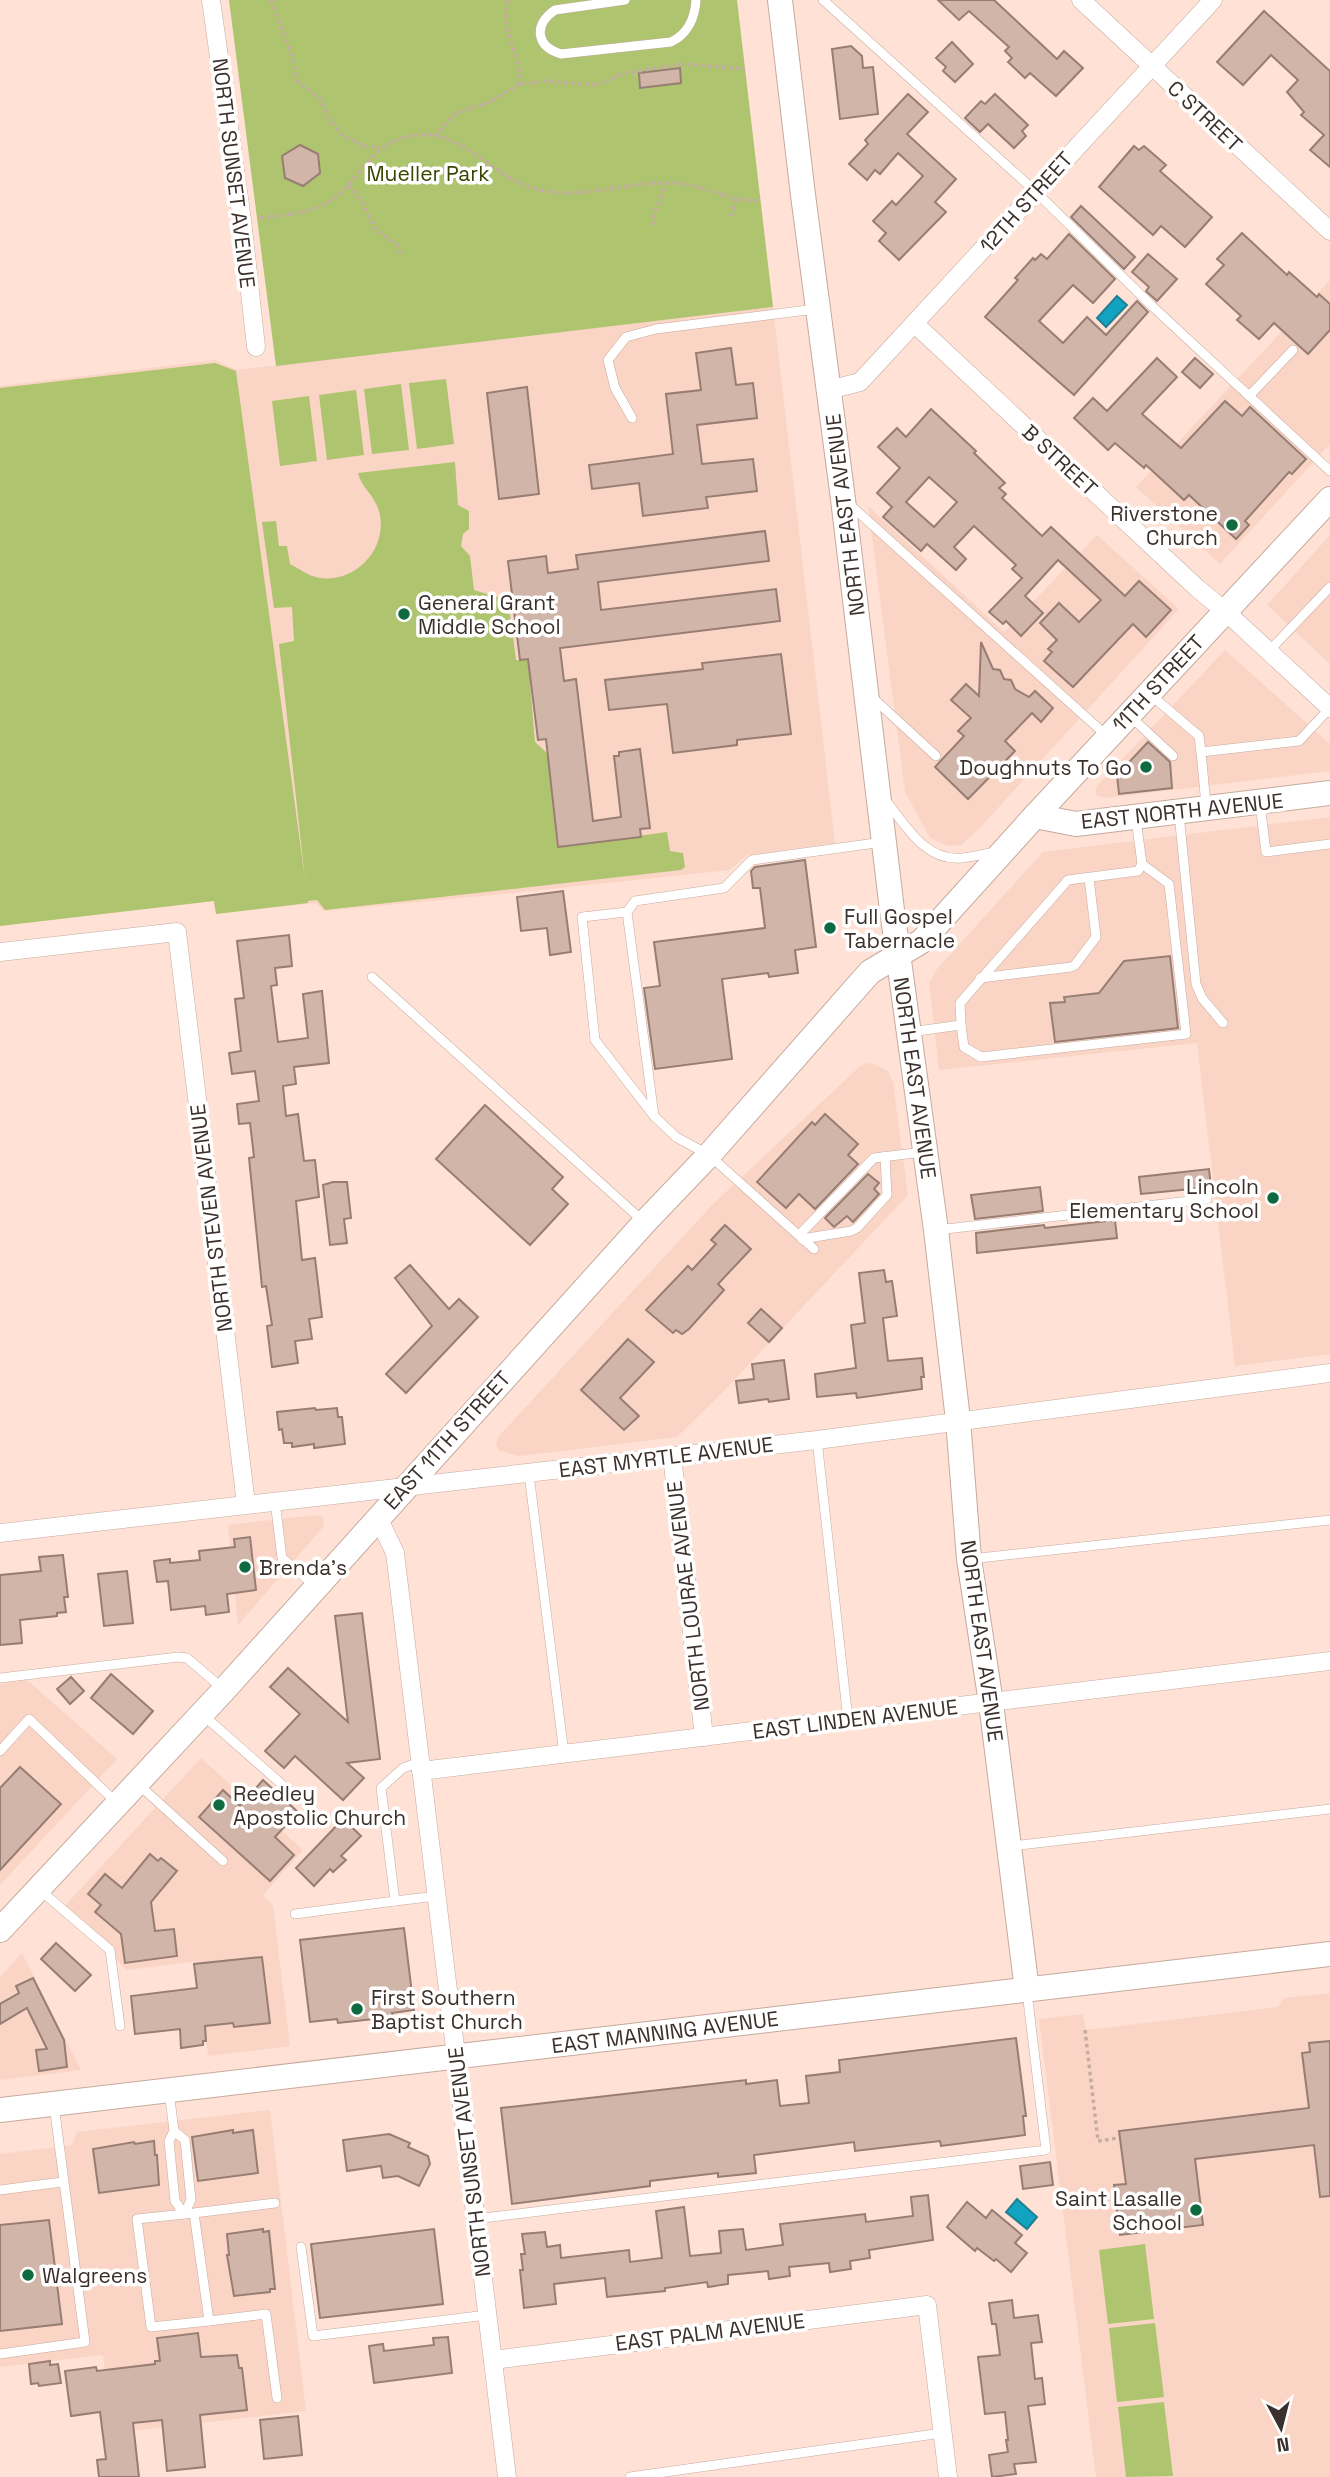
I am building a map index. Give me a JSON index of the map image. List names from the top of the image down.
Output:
{
  "streets": {
    "main road": [
      "NORTH EAST AVENUE",
      "11TH STREET",
      "EAST NORTH AVENUE",
      "EAST 11TH STREET",
      "EAST MANNING AVENUE"
    ],
    "street": [
      "C STREET",
      "NORTH SUNSET AVENUE",
      "12TH STREET",
      "B STREET",
      "NORTH STEVEN AVENUE",
      "EAST MYRTLE AVENUE",
      "NORTH LOURAE AVENUE",
      "EAST LINDEN AVENUE",
      "EAST PALM AVENUE"
    ]
  },
  "crossings": [
    ["C STREET", "12TH STREET"],
    ["NORTH SUNSET AVENUE", "EAST 11TH STREET"],
    ["NORTH SUNSET AVENUE", "EAST LINDEN AVENUE"],
    ["NORTH SUNSET AVENUE", "EAST MANNING AVENUE"],
    ["NORTH SUNSET AVENUE", "EAST PALM AVENUE"],
    ["12TH STREET", "B STREET"],
    ["12TH STREET", "NORTH EAST AVENUE"],
    ["B STREET", "11TH STREET"],
    ["NORTH EAST AVENUE", "11TH STREET"],
    ["NORTH EAST AVENUE", "EAST 11TH STREET"],
    ["NORTH EAST AVENUE", "EAST MYRTLE AVENUE"],
    ["NORTH EAST AVENUE", "EAST LINDEN AVENUE"],
    ["NORTH EAST AVENUE", "EAST MANNING AVENUE"],
    ["11TH STREET", "EAST NORTH AVENUE"],
    ["11TH STREET", "EAST 11TH STREET"],
    ["NORTH STEVEN AVENUE", "EAST MYRTLE AVENUE"],
    ["EAST 11TH STREET", "EAST MYRTLE AVENUE"],
    ["EAST MYRTLE AVENUE", "NORTH LOURAE AVENUE"],
    ["NORTH LOURAE AVENUE", "EAST LINDEN AVENUE"]
  ],
  "parks": ["Mueller Park"],
  "places": [
    "Riverstone Church",
    "General Grant Middle School",
    "Doughnuts To Go",
    "Full Gospel Tabernacle",
    "Lincoln Elementary School",
    "Brenda's",
    "Reedley Apostolic Church",
    "First Southern Baptist Church",
    "Saint Lasalle School",
    "Walgreens"
  ],
  "north": "bottom"
}
